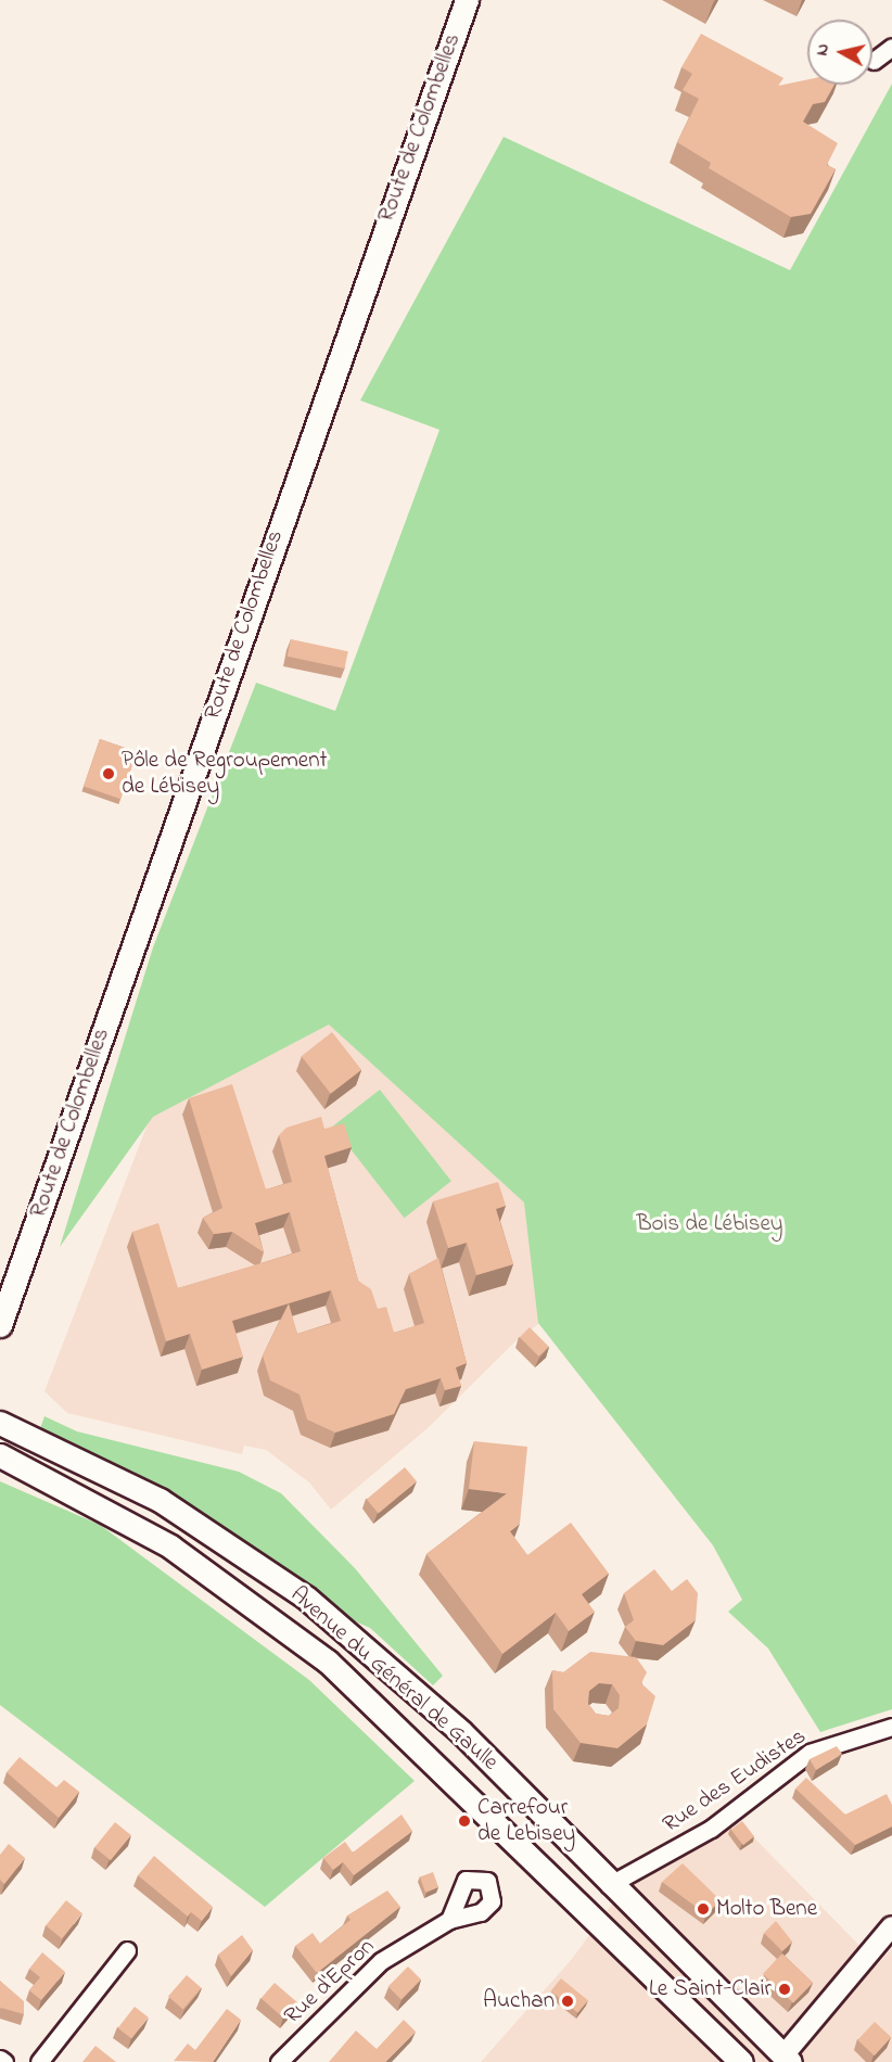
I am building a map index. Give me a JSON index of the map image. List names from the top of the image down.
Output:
{
  "streets": {
    "main road": ["Route de Colombelles", "Avenue du Général de Gaulle"],
    "street": ["Rue des Eudistes", "Rue d'Epron"]
  },
  "crossings": [
    ["Avenue du Général de Gaulle", "Rue des Eudistes"]
  ],
  "parks": ["Bois de Lébisey"],
  "places": [
    "Pôle de Regroupement de Lébisey",
    "Carrefour de Lebisey",
    "Molto Bene",
    "Le Saint-Clair",
    "Auchan"
  ],
  "north": "left"
}
